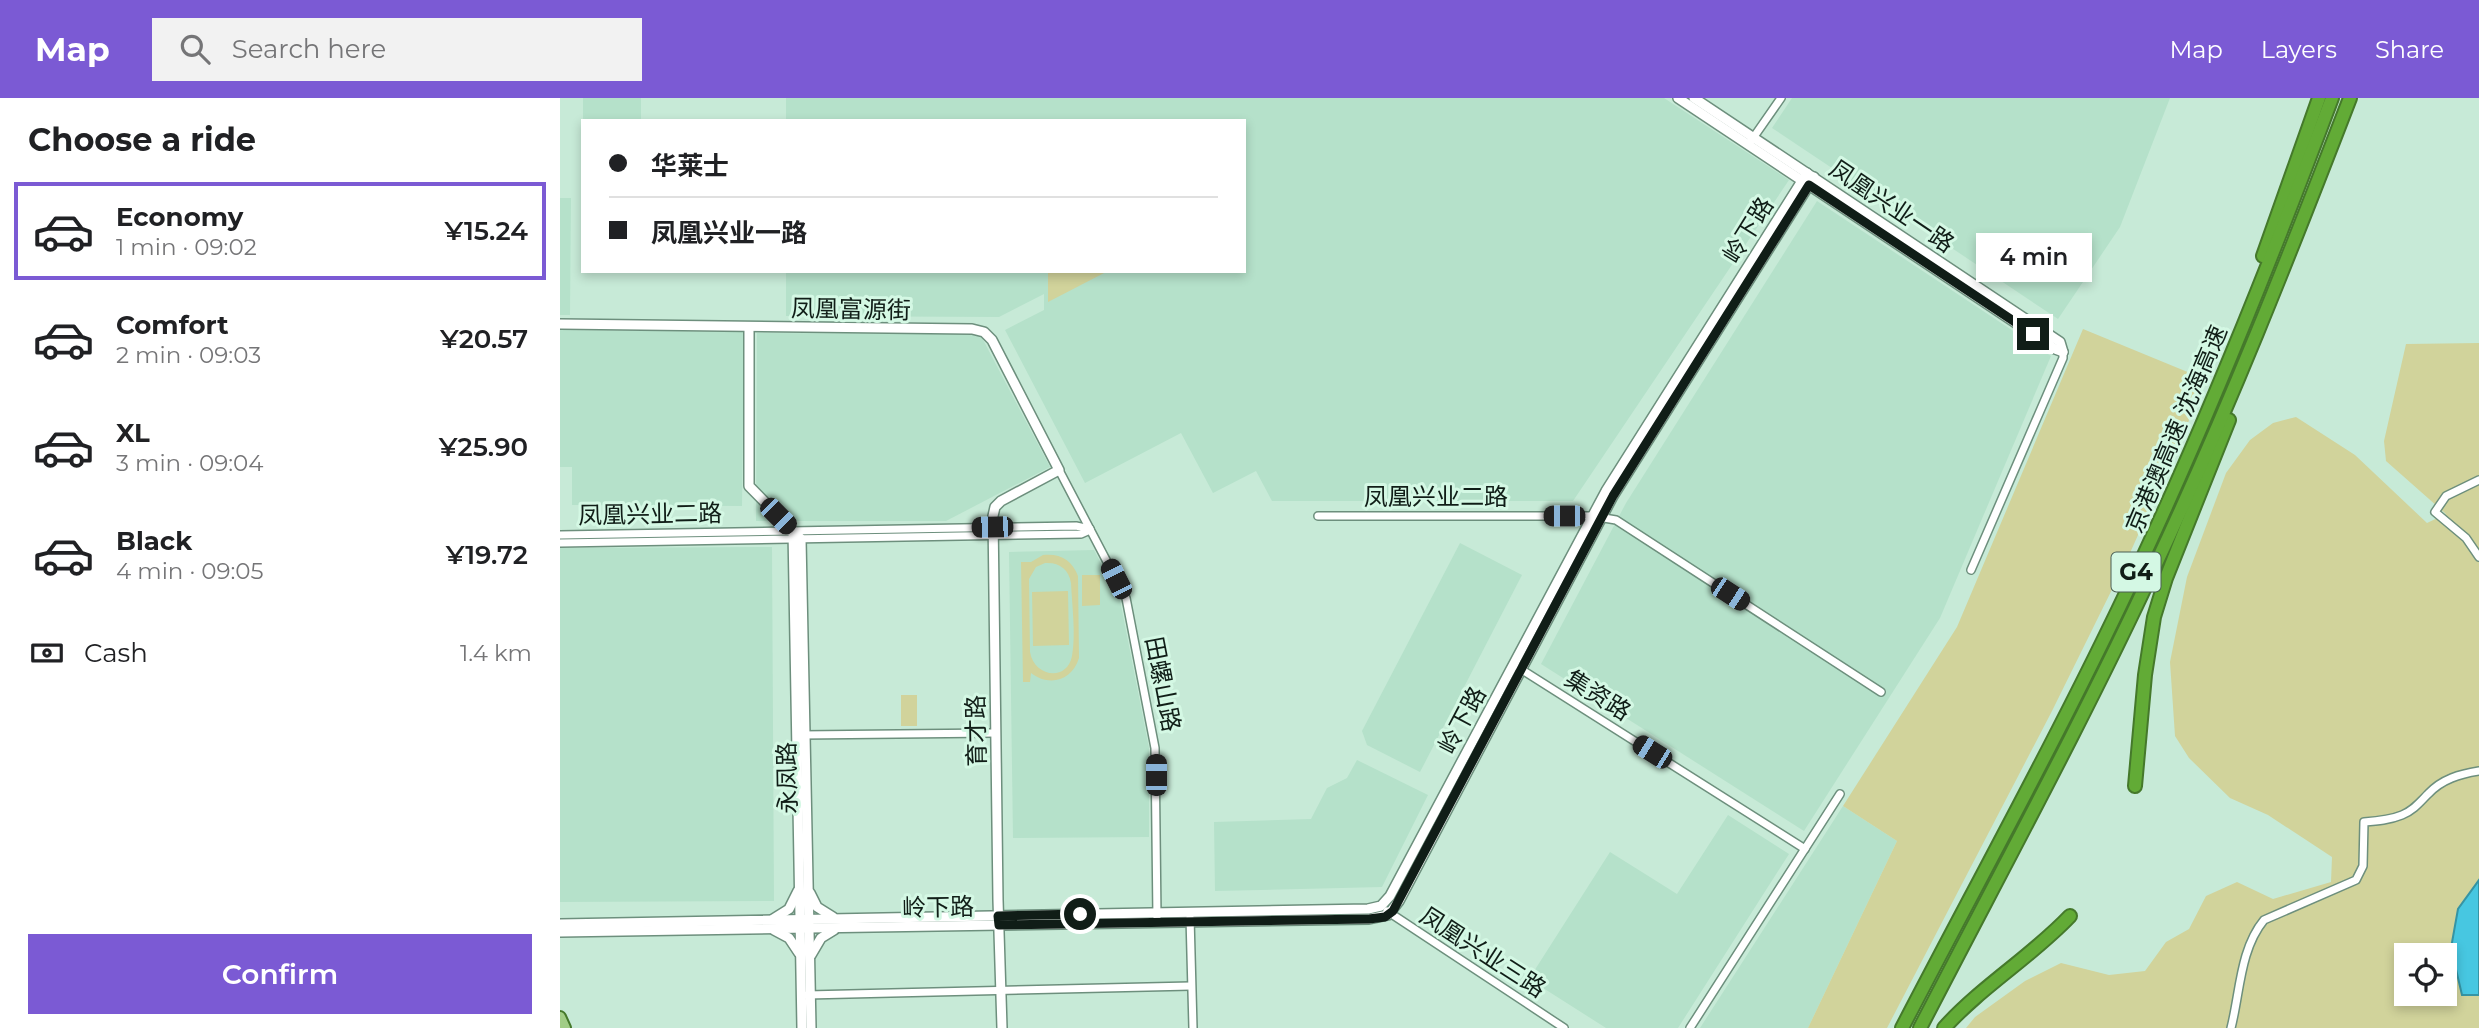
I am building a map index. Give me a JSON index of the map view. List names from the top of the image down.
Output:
{
  "streets": {
    "highway": ["京港澳高速 沈海高速", "G4"],
    "street": [
      "凤凰兴业一路",
      "岭下路",
      "凤凰富源街",
      "凤凰兴业二路",
      "田螺山路",
      "集资路",
      "育才路",
      "永凤路",
      "凤凰兴业三路"
    ]
  },
  "crossings": [
    ["凤凰兴业一路", "岭下路"],
    ["岭下路", "凤凰兴业二路"],
    ["岭下路", "田螺山路"],
    ["岭下路", "集资路"],
    ["岭下路", "育才路"],
    ["岭下路", "永凤路"],
    ["岭下路", "凤凰兴业三路"],
    ["凤凰富源街", "田螺山路"],
    ["凤凰富源街", "育才路"],
    ["凤凰兴业二路", "田螺山路"],
    ["凤凰兴业二路", "育才路"],
    ["凤凰兴业二路", "永凤路"],
    ["田螺山路", "育才路"]
  ],
  "page": {
    "header": "Map",
    "search": "Search here",
    "nav": ["Map", "Layers", "Share"],
    "heading": "Choose a ride",
    "banner": ["华莱士", "凤凰兴业一路"],
    "list": [
      {
        "name": "Economy",
        "note": "1 min · 09:02",
        "value": "¥15.24"
      },
      {
        "name": "Comfort",
        "note": "2 min · 09:03",
        "value": "¥20.57"
      },
      {
        "name": "XL",
        "note": "3 min · 09:04",
        "value": "¥25.90"
      },
      {
        "name": "Black",
        "note": "4 min · 09:05",
        "value": "¥19.72"
      }
    ],
    "bubble": "4 min",
    "pay": ["Cash", "1.4 km"],
    "buttons": "Confirm"
  }
}
